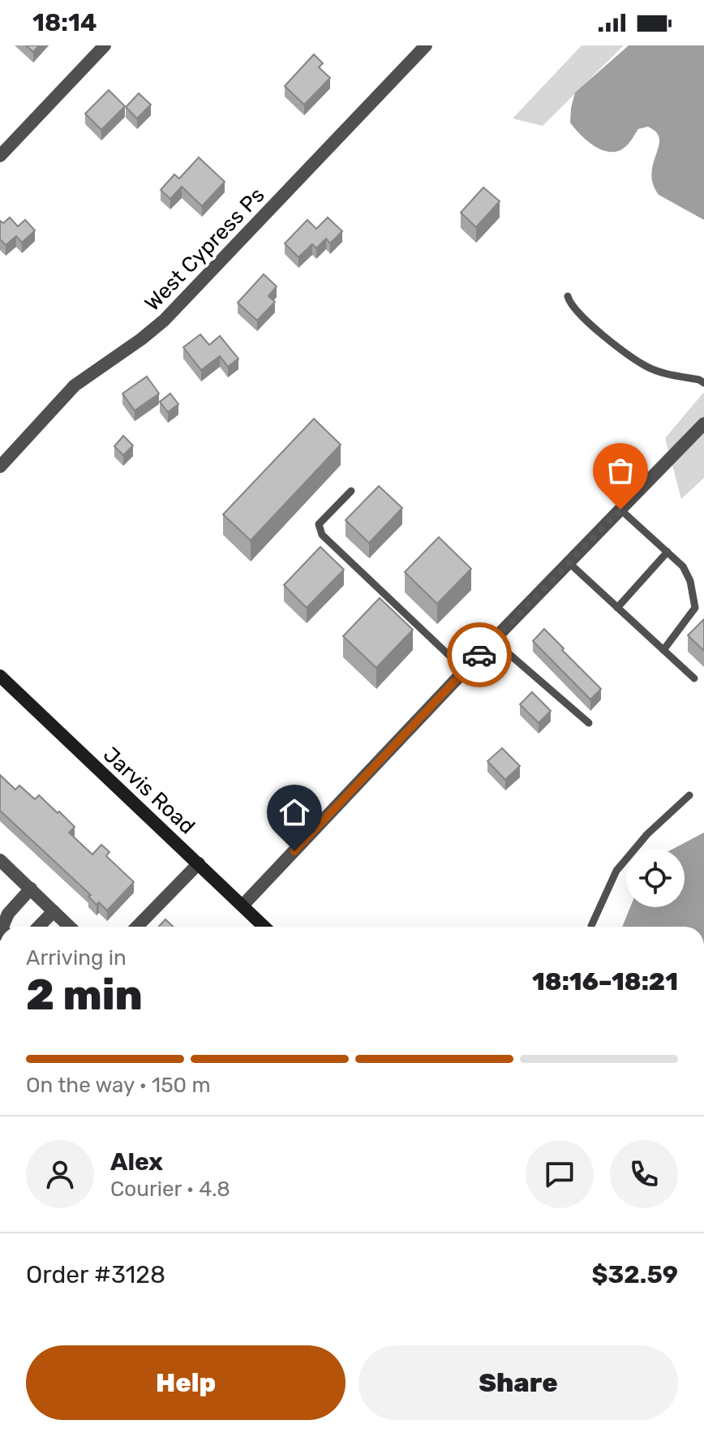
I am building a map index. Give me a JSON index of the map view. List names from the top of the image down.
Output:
{
  "streets": {
    "street": ["West Cypress Ps", "Jarvis Road"]
  },
  "page": {
    "status": "18:14",
    "heading": ["2 min", "Arriving in", "18:16–18:21"],
    "panel": [
      "Alex",
      "Courier · 4.8",
      "Order #3128",
      "$32.59"
    ],
    "bar": "On the way · 150 m",
    "buttons": ["Help", "Share"]
  }
}
